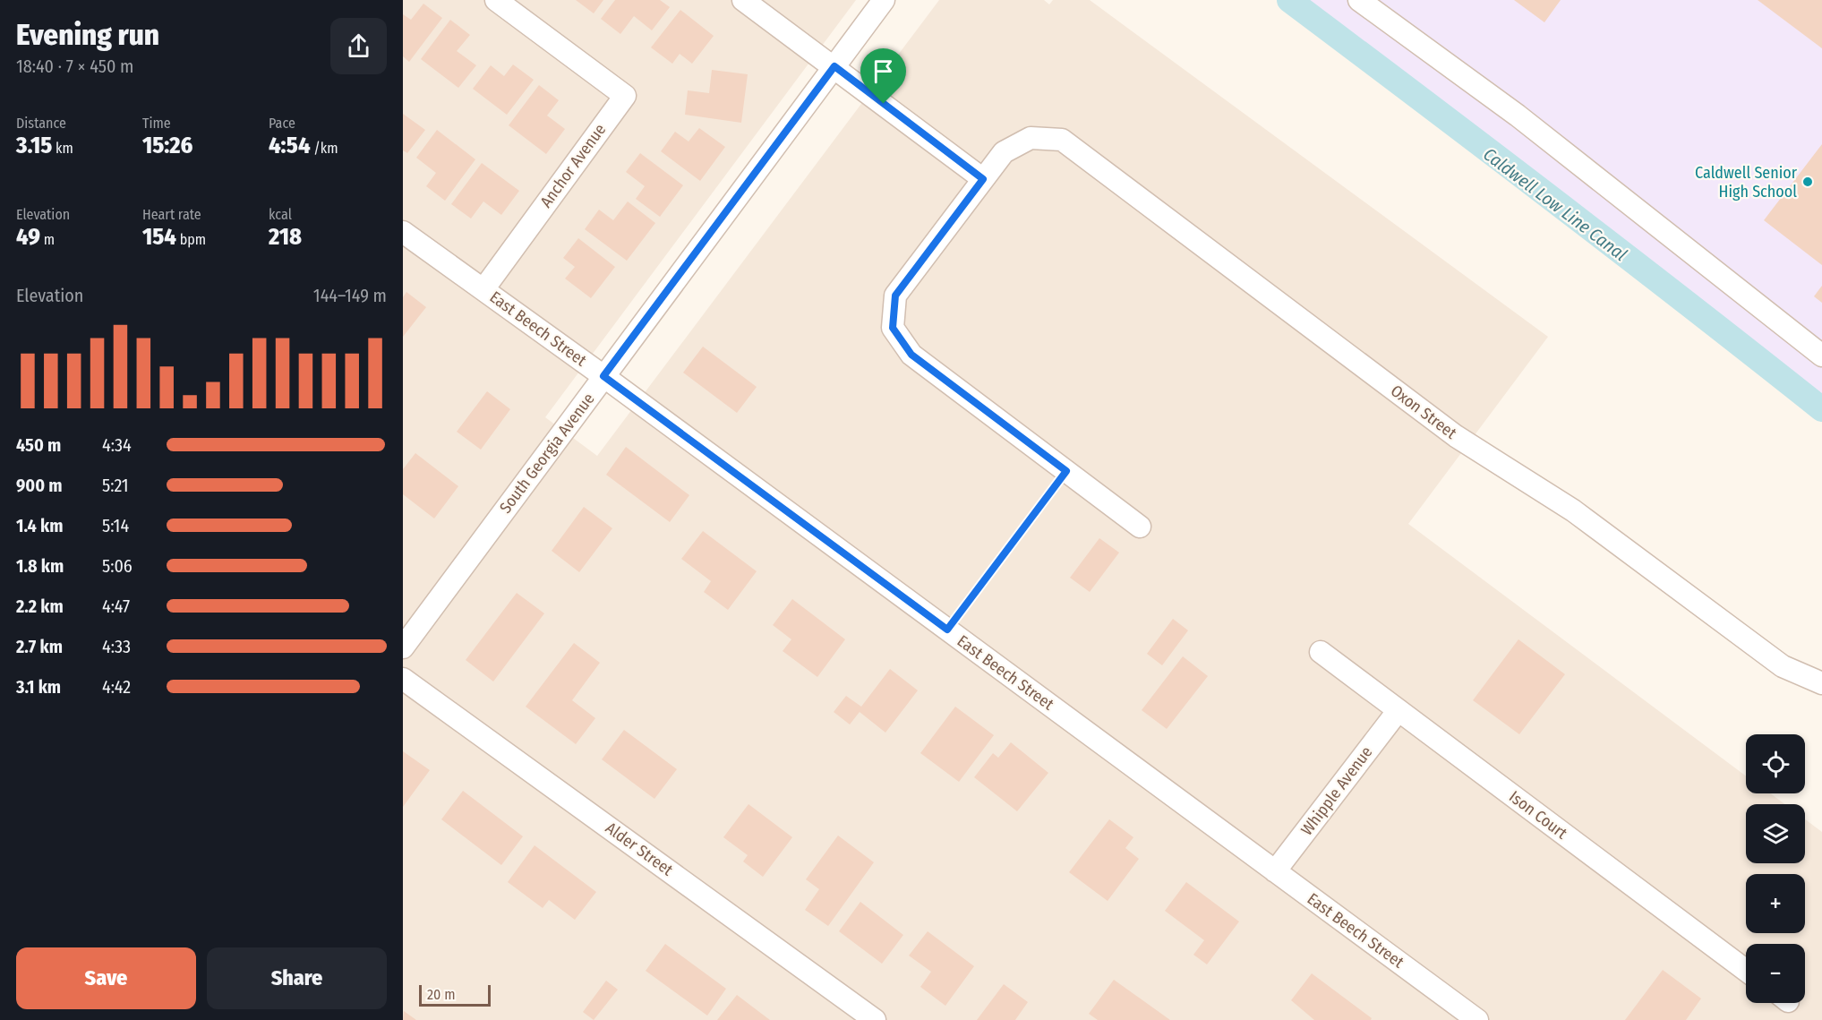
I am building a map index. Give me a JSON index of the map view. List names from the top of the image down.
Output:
{
  "streets": {
    "street": [
      "Anchor Avenue",
      "East Beech Street",
      "Oxon Street",
      "South Georgia Avenue",
      "Whipple Avenue",
      "Ison Court",
      "Alder Street"
    ]
  },
  "crossings": [
    ["Anchor Avenue", "East Beech Street"],
    ["East Beech Street", "South Georgia Avenue"],
    ["East Beech Street", "Whipple Avenue"],
    ["Whipple Avenue", "Ison Court"]
  ],
  "water": ["Caldwell Low Line Canal"],
  "places": ["Caldwell Senior High School"],
  "scale_bar": "20 m",
  "page": {
    "heading": ["Evening run", "18:40 · 7 × 450 m"],
    "stats": [
      ["Distance", "3.15 km"],
      ["Time", "15:26"],
      ["Pace", "4:54 /km"],
      ["Elevation", "49 m"],
      ["Heart rate", "154 bpm"],
      ["kcal", "218"]
    ],
    "chart": ["Elevation", "144–149 m"],
    "list": [
      {
        "name": "450 m",
        "note": "4:34"
      },
      {
        "name": "900 m",
        "note": "5:21"
      },
      {
        "name": "1.4 km",
        "note": "5:14"
      },
      {
        "name": "1.8 km",
        "note": "5:06"
      },
      {
        "name": "2.2 km",
        "note": "4:47"
      },
      {
        "name": "2.7 km",
        "note": "4:33"
      },
      {
        "name": "3.1 km",
        "note": "4:42"
      }
    ],
    "map_buttons": ["+", "−"],
    "buttons": ["Save", "Share"],
    "scale": "20 m"
  }
}
